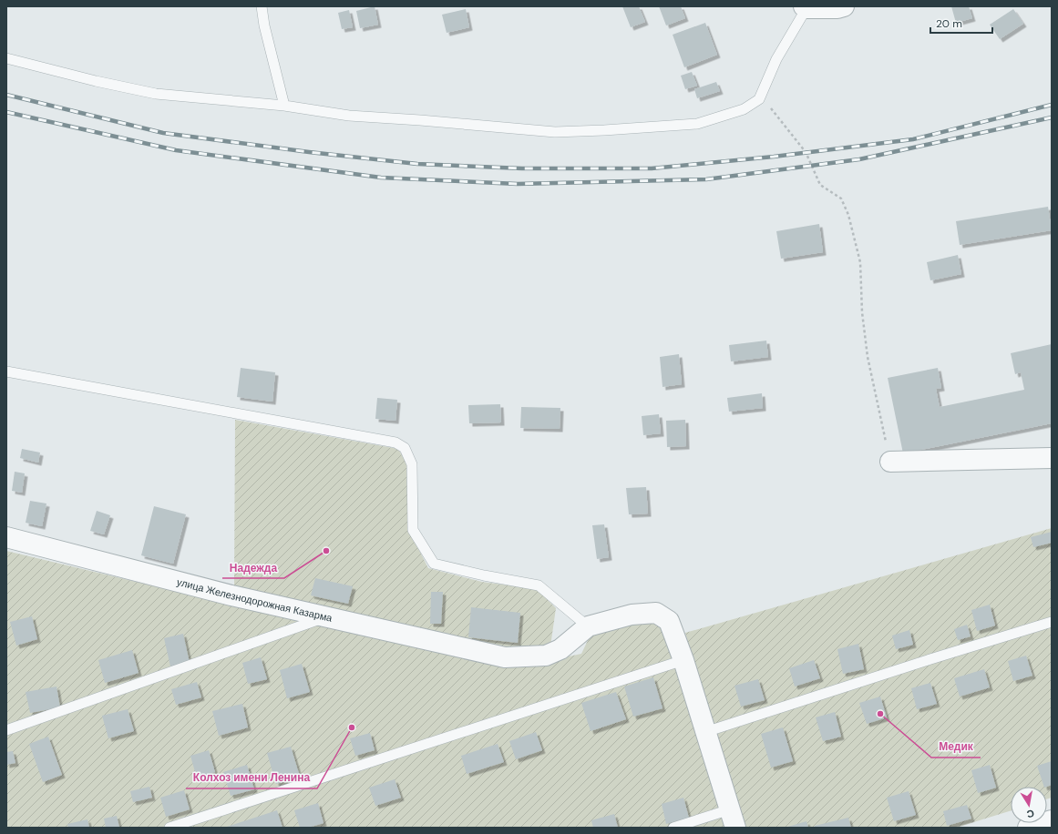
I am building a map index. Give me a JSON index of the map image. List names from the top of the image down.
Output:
{
  "streets": {
    "street": ["улица Железнодорожная Казарма"]
  },
  "places": ["Надежда", "Медик", "Колхоз имени Ленина"],
  "scale_bar": "20 m",
  "north": "bottom"
}
